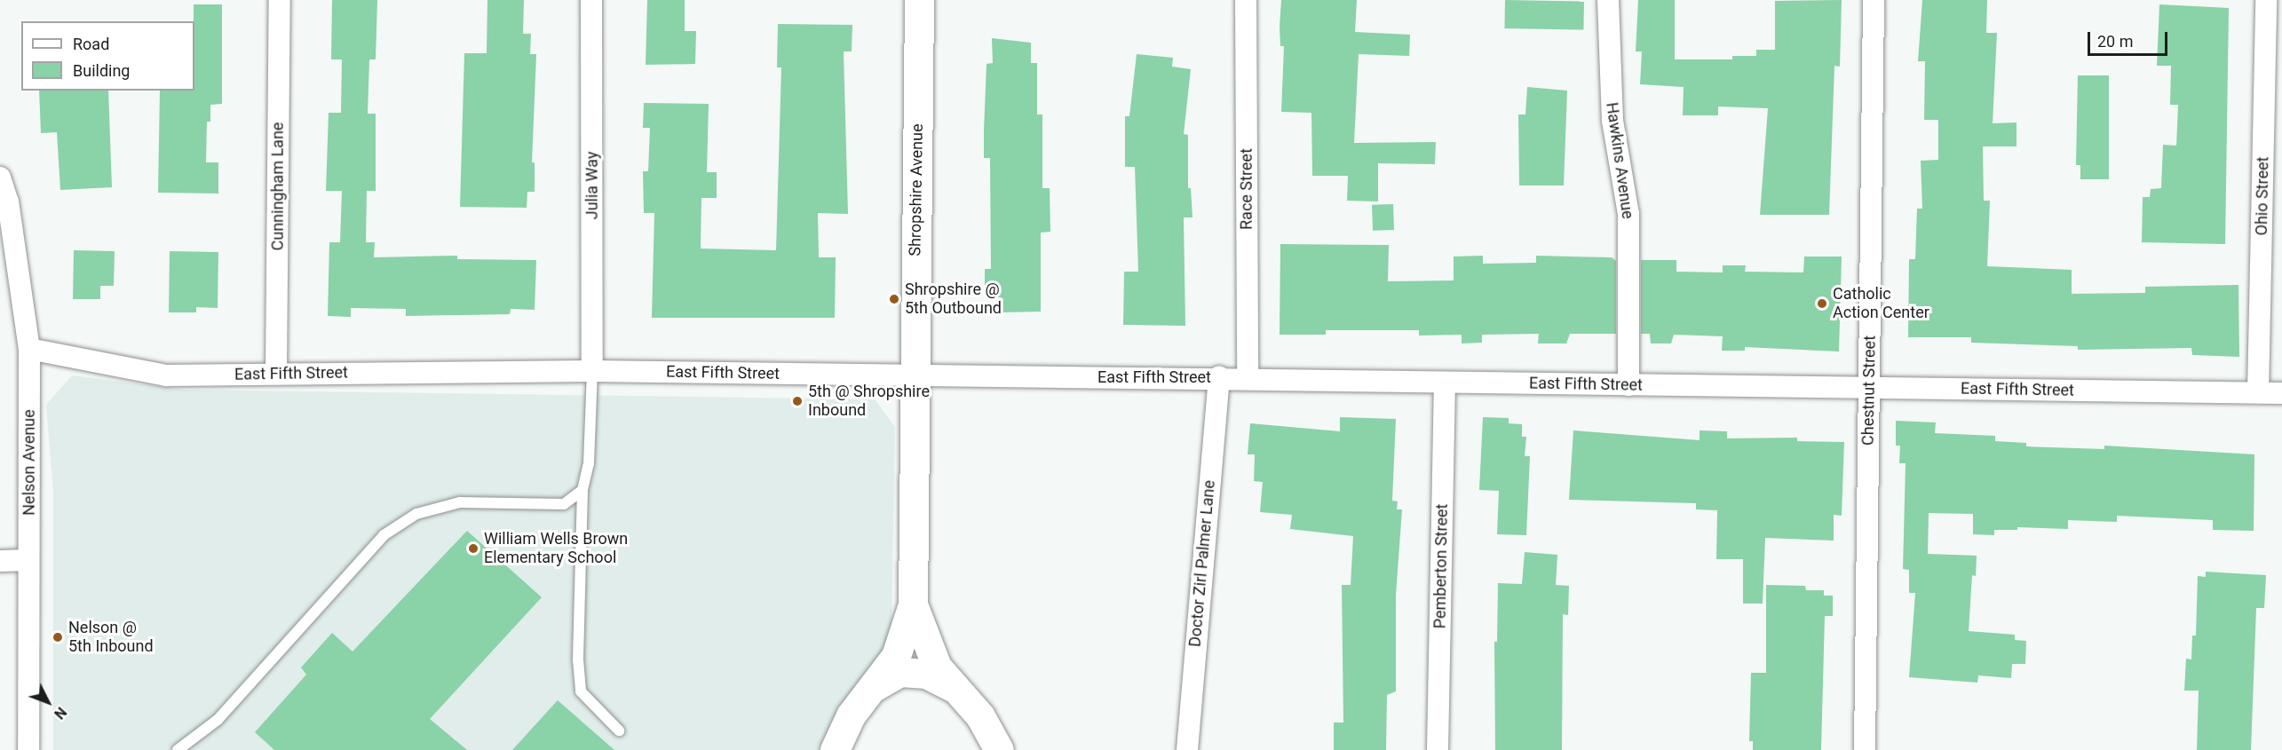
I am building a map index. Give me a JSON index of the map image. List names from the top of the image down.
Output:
{
  "streets": {
    "street": [
      "Hawkins Avenue",
      "Julia Way",
      "Cunningham Lane",
      "Race Street",
      "Shropshire Avenue",
      "Ohio Street",
      "East Fifth Street",
      "Chestnut Street",
      "Nelson Avenue",
      "Doctor Zirl Palmer Lane",
      "Pemberton Street"
    ]
  },
  "crossings": [
    ["Hawkins Avenue", "East Fifth Street"],
    ["Julia Way", "East Fifth Street"],
    ["Cunningham Lane", "East Fifth Street"],
    ["Race Street", "East Fifth Street"],
    ["Shropshire Avenue", "East Fifth Street"],
    ["Ohio Street", "East Fifth Street"],
    ["East Fifth Street", "Chestnut Street"],
    ["East Fifth Street", "Nelson Avenue"],
    ["East Fifth Street", "Doctor Zirl Palmer Lane"],
    ["East Fifth Street", "Pemberton Street"]
  ],
  "places": [
    "Shropshire @ 5th Outbound",
    "Catholic Action Center",
    "5th @ Shropshire Inbound",
    "William Wells Brown Elementary School",
    "Nelson @ 5th Inbound"
  ],
  "legend": ["Road", "Building"],
  "scale_bar": "20 m",
  "north": "bottom right"
}
